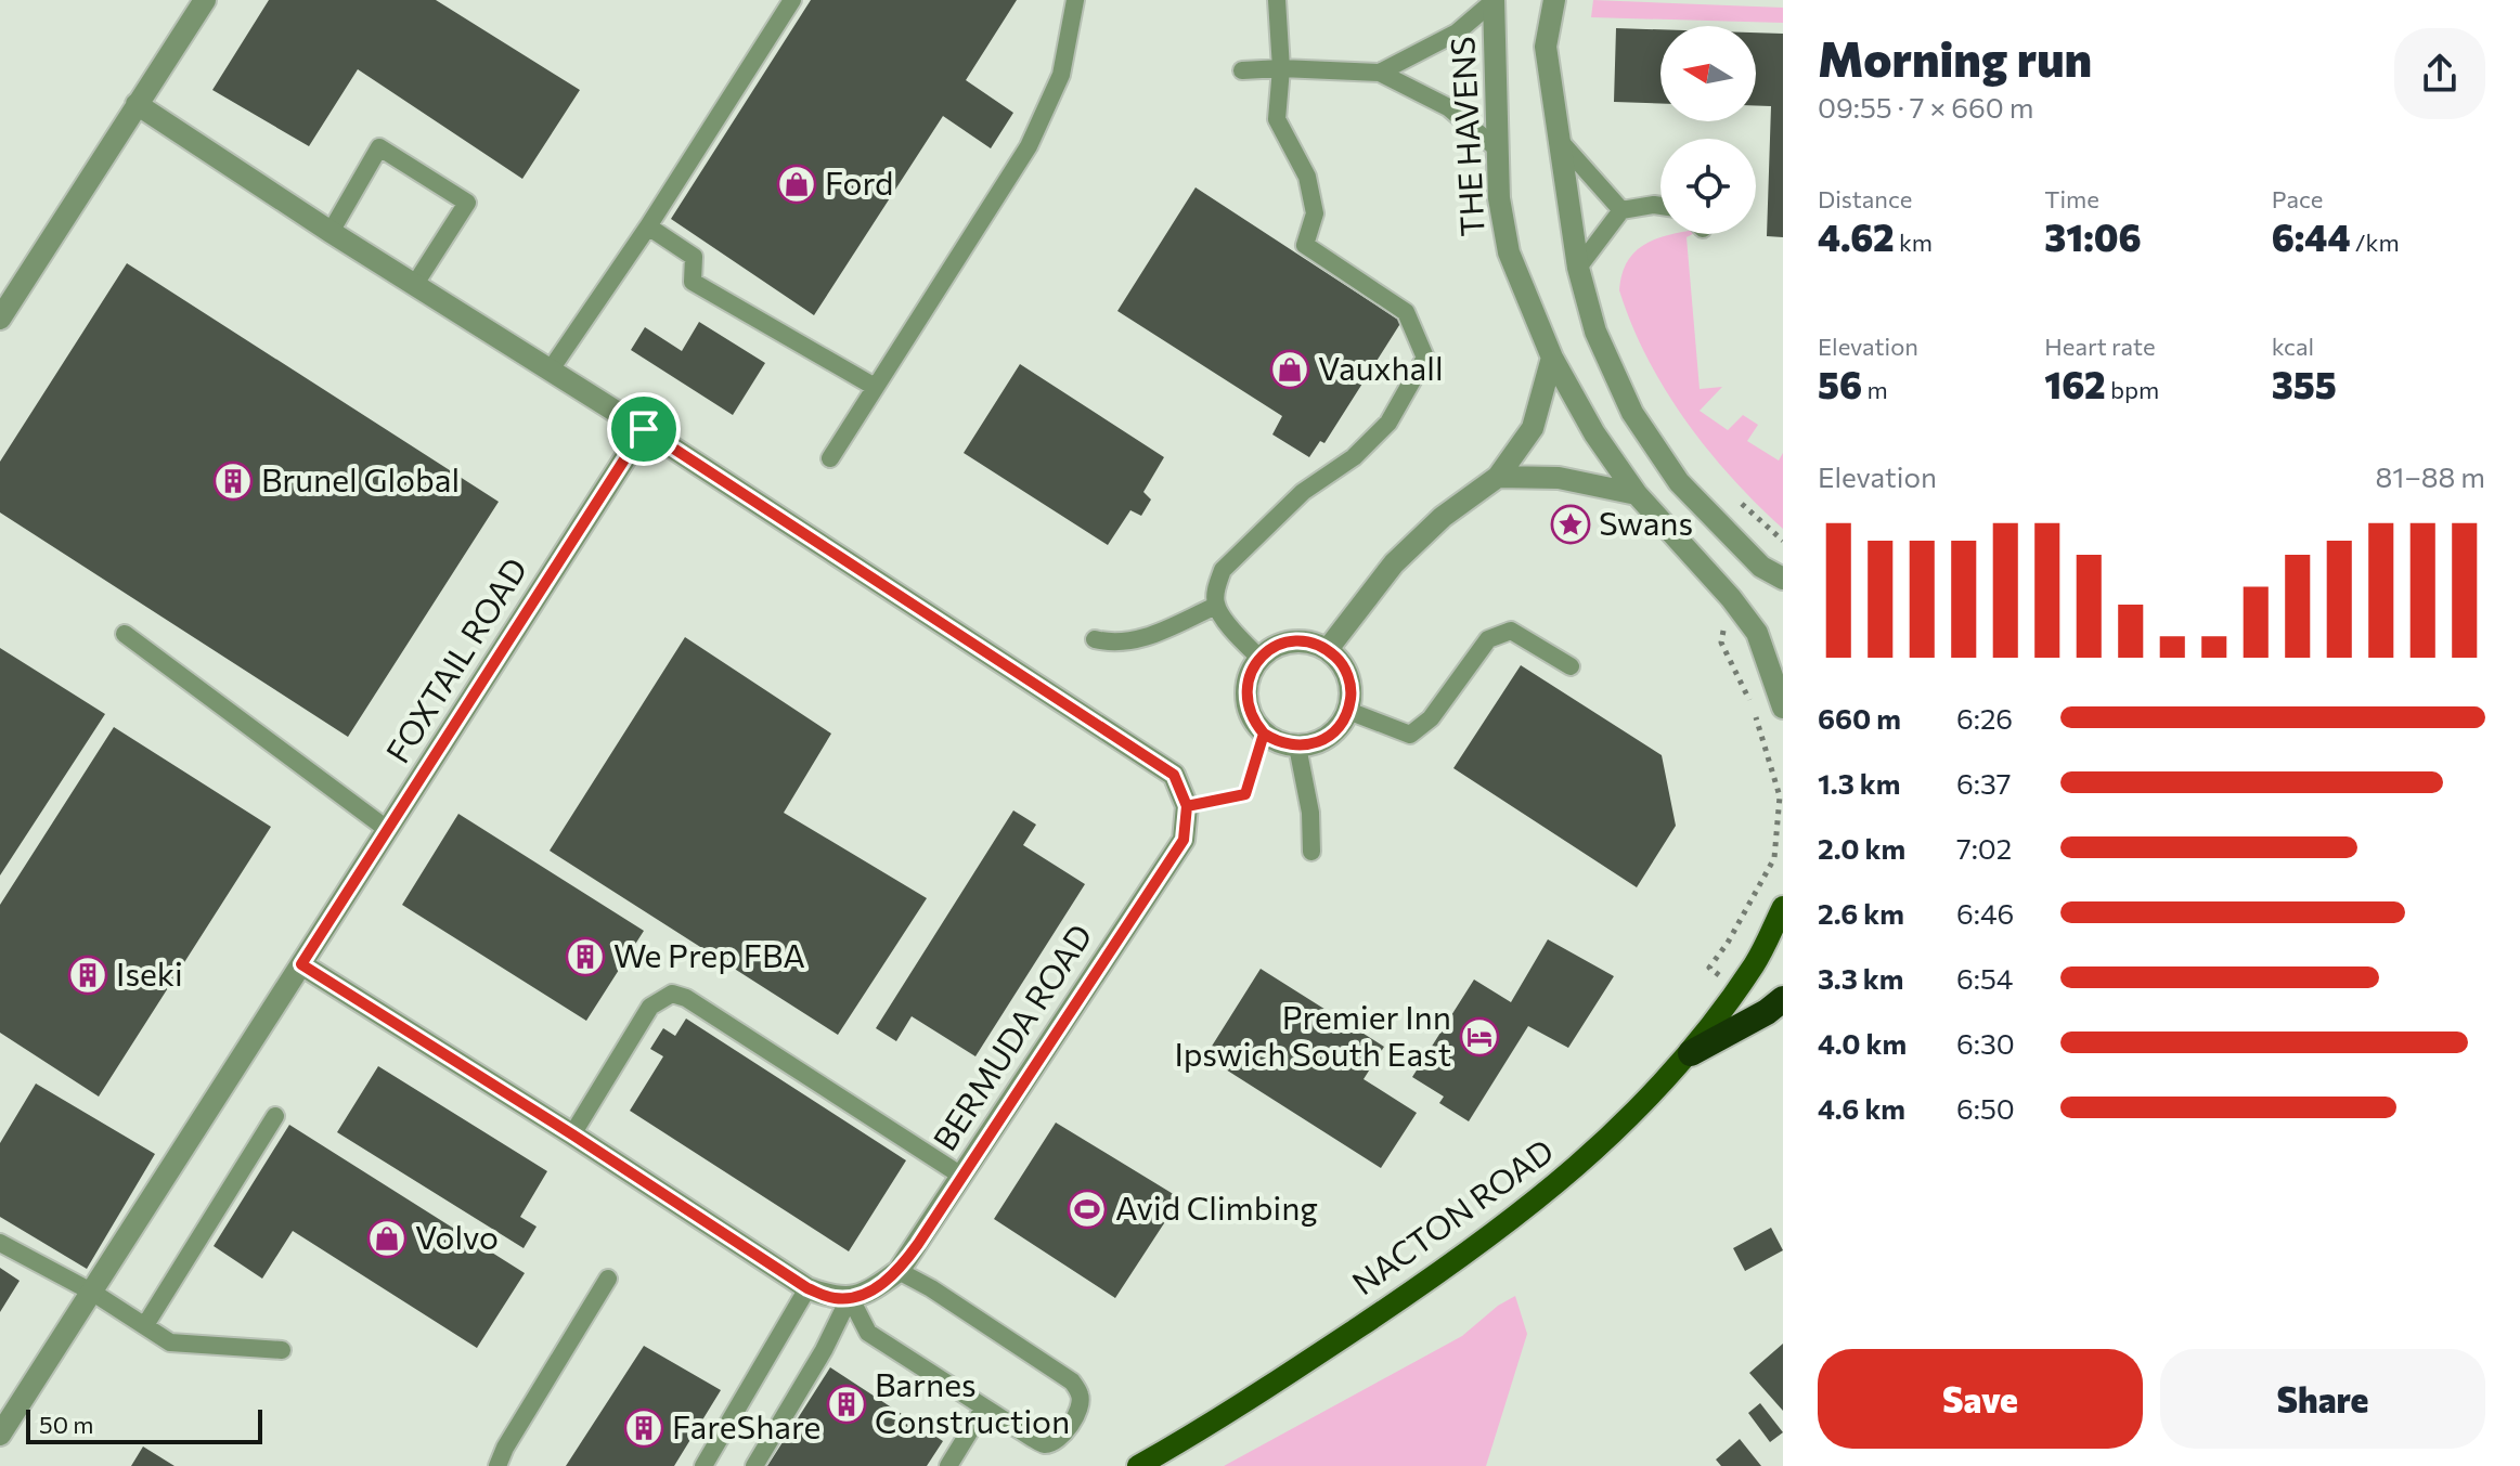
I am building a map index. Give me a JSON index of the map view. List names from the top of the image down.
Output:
{
  "streets": {
    "main road": ["NACTON ROAD"],
    "street": ["THE HAVENS", "FOXTAIL ROAD", "BERMUDA ROAD"]
  },
  "places": {
    "shop": ["Ford", "Vauxhall", "Volvo"],
    "building": [
      "Brunel Global",
      "We Prep FBA",
      "Iseki",
      "Barnes Construction",
      "FareShare"
    ],
    "place": ["Swans"],
    "hotel": ["Premier Inn Ipswich South East"],
    "sports": ["Avid Climbing"]
  },
  "scale_bar": "50 m",
  "north": "left",
  "page": {
    "heading": ["Morning run", "09:55 · 7 × 660 m"],
    "stats": [
      ["Distance", "4.62 km"],
      ["Time", "31:06"],
      ["Pace", "6:44 /km"],
      ["Elevation", "56 m"],
      ["Heart rate", "162 bpm"],
      ["kcal", "355"]
    ],
    "chart": ["Elevation", "81–88 m"],
    "list": [
      {
        "name": "660 m",
        "note": "6:26"
      },
      {
        "name": "1.3 km",
        "note": "6:37"
      },
      {
        "name": "2.0 km",
        "note": "7:02"
      },
      {
        "name": "2.6 km",
        "note": "6:46"
      },
      {
        "name": "3.3 km",
        "note": "6:54"
      },
      {
        "name": "4.0 km",
        "note": "6:30"
      },
      {
        "name": "4.6 km",
        "note": "6:50"
      }
    ],
    "buttons": ["Save", "Share"],
    "scale": "50 m"
  }
}
